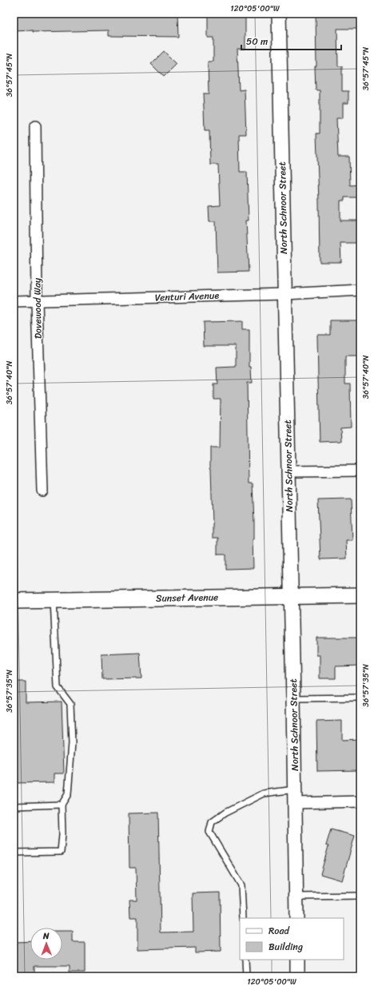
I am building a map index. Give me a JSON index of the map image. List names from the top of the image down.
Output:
{
  "streets": {
    "main road": ["Sunset Avenue"],
    "street": ["North Schnoor Street", "Venturi Avenue", "Dovewood Way"]
  },
  "crossings": [
    ["North Schnoor Street", "Venturi Avenue"],
    ["North Schnoor Street", "Sunset Avenue"],
    ["Venturi Avenue", "Dovewood Way"]
  ],
  "legend": ["Road", "Building"],
  "scale_bar": "50 m",
  "north": "top",
  "coordinates": [
    "120°05'00\"W",
    "36°57'45\"N",
    "36°57'40\"N",
    "36°57'35\"N"
  ]
}
